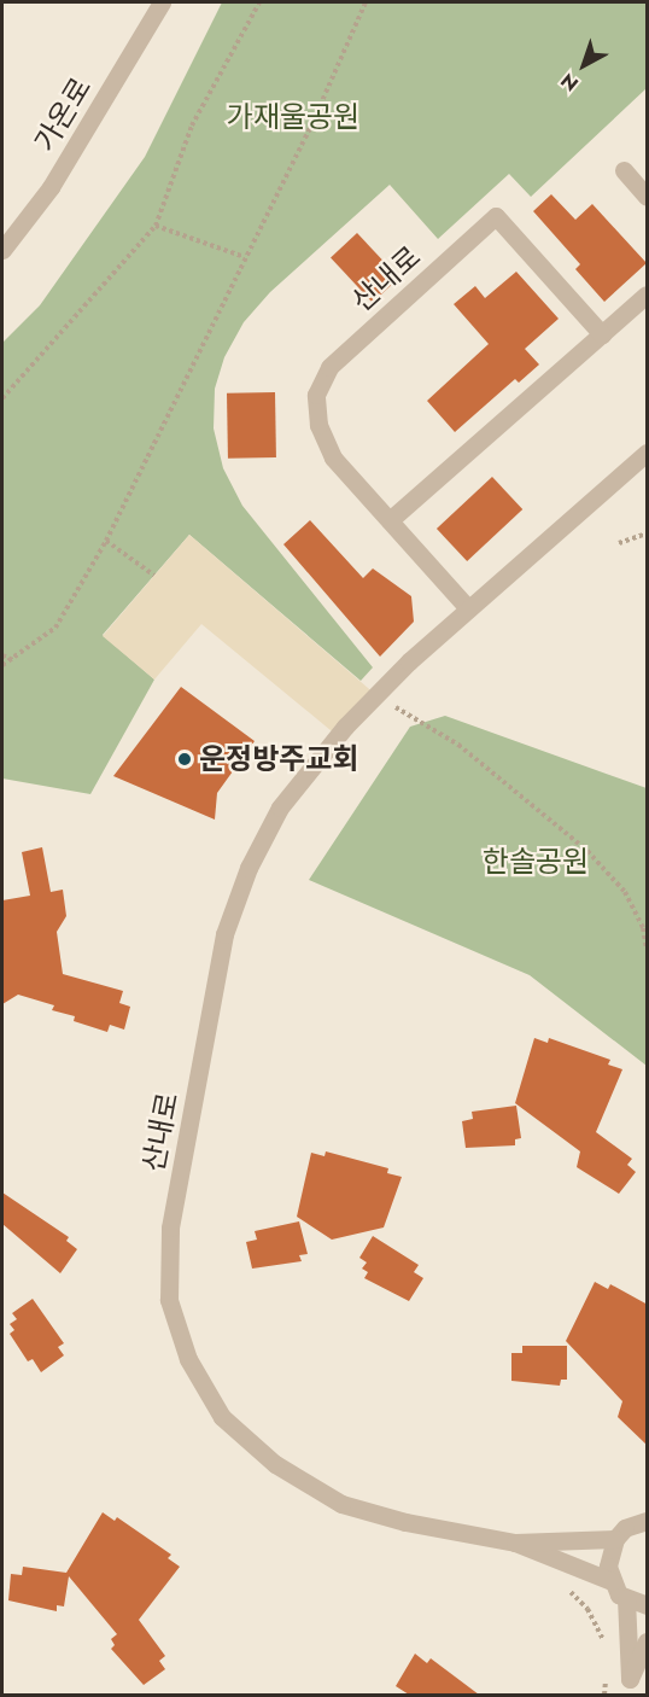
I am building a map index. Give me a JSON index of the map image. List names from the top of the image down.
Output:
{
  "streets": {
    "street": ["가온로", "산내로"]
  },
  "parks": ["가재울공원", "한솔공원"],
  "places": ["운정방주교회"],
  "north": "bottom left"
}
